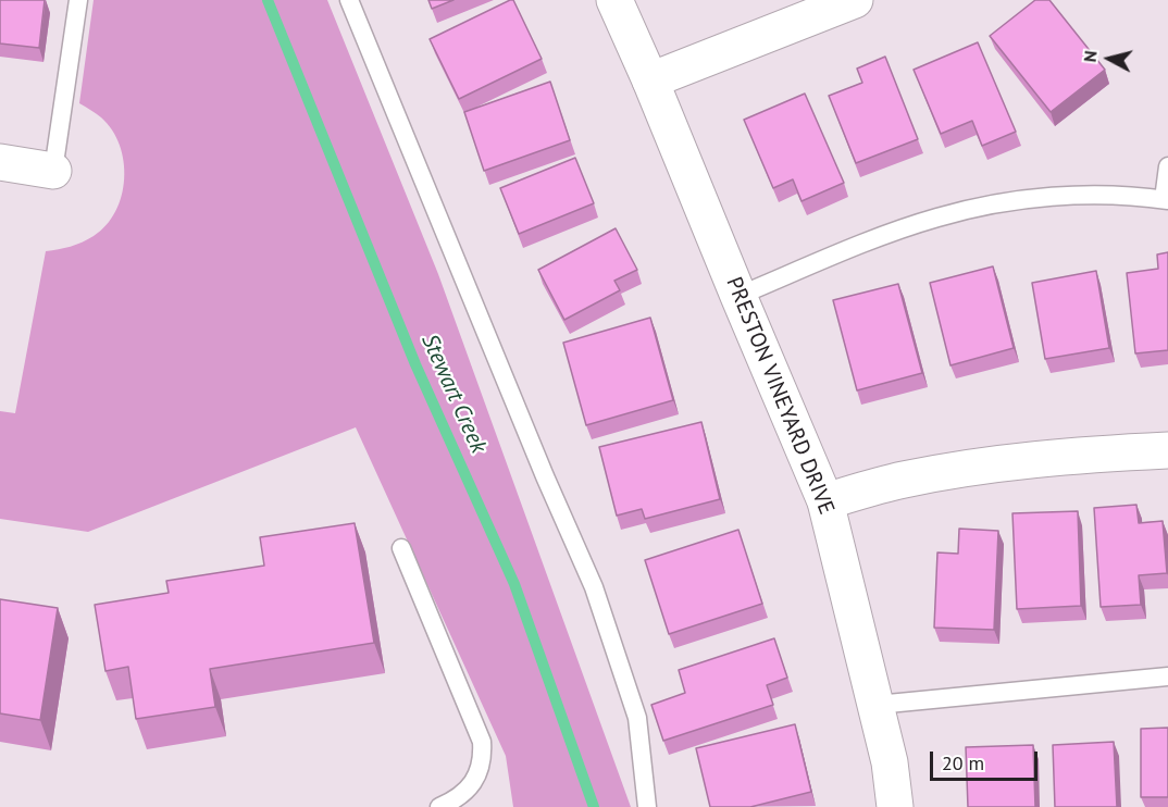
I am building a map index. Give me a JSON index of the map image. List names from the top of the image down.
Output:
{
  "streets": {
    "street": ["PRESTON VINEYARD DRIVE"]
  },
  "water": ["Stewart Creek"],
  "scale_bar": "20 m",
  "north": "left"
}
